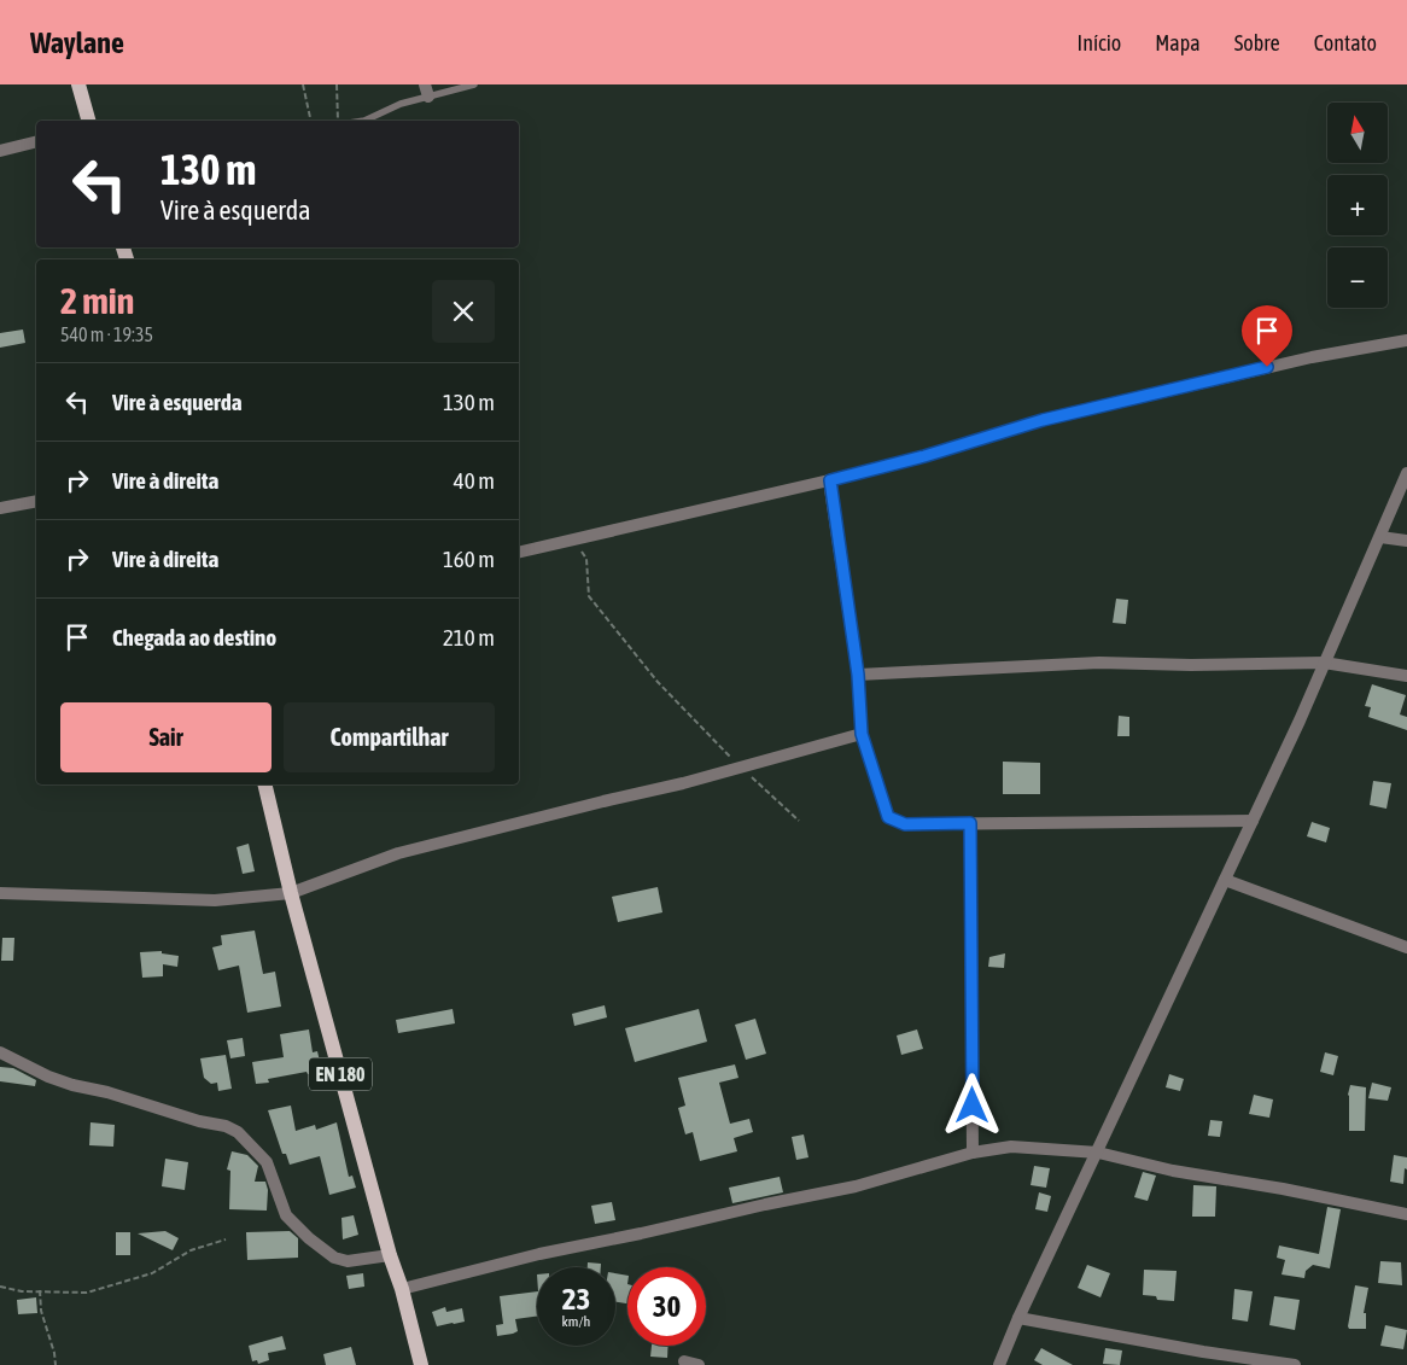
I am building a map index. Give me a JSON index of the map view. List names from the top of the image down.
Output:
{
  "streets": {
    "main road": ["EN 180"]
  },
  "north": "top",
  "page": {
    "header": "Waylane",
    "nav": [
      "Início",
      "Mapa",
      "Sobre",
      "Contato"
    ],
    "map_buttons": ["+", "−"],
    "turn": ["130 m", "Vire à esquerda"],
    "heading": ["2 min", "540 m · 19:35"],
    "list": [
      {
        "name": "Vire à esquerda",
        "value": "130 m"
      },
      {
        "name": "Vire à direita",
        "value": "40 m"
      },
      {
        "name": "Vire à direita",
        "value": "160 m"
      },
      {
        "name": "Chegada ao destino",
        "value": "210 m"
      }
    ],
    "buttons": ["Sair", "Compartilhar"],
    "speed": "23 km/h",
    "limit": "30"
  }
}
